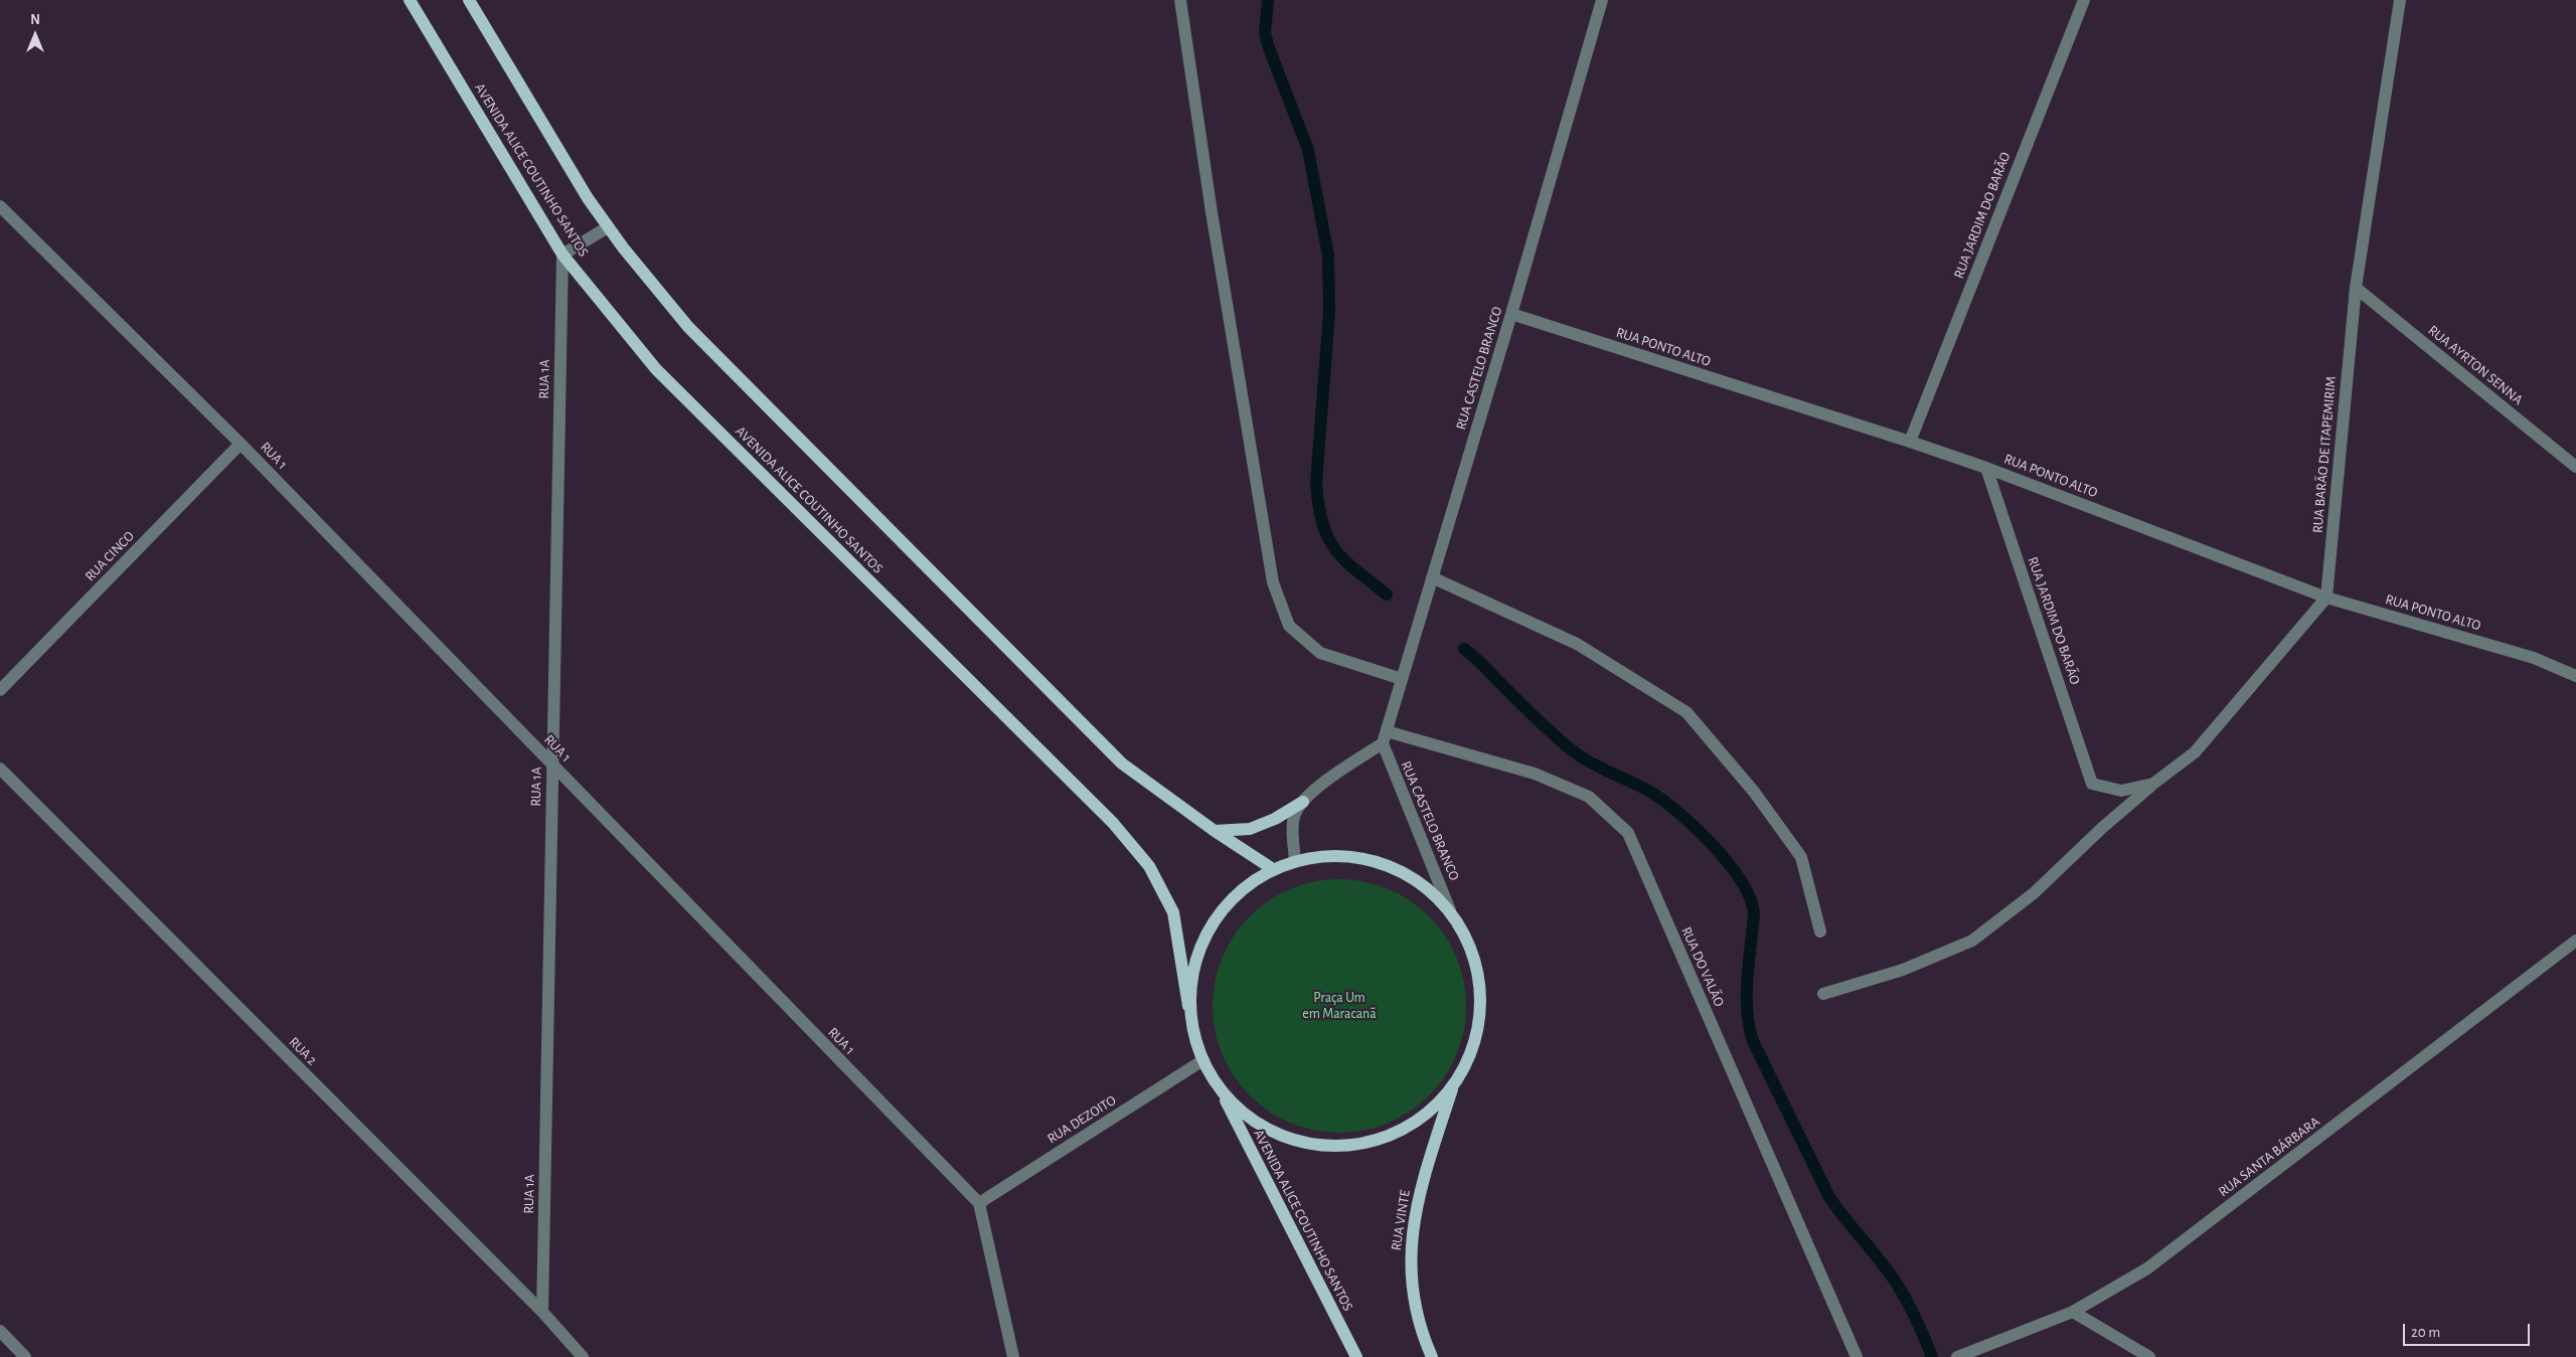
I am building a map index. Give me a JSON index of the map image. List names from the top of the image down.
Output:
{
  "streets": {
    "main road": ["AVENIDA ALICE COUTINHO SANTOS", "RUA VINTE"],
    "street": [
      "RUA JARDIM DO BARÃO",
      "RUA PONTO ALTO",
      "RUA AYRTON SENNA",
      "RUA CASTELO BRANCO",
      "RUA 1A",
      "RUA BARÃO DE ITAPEMIRIM",
      "RUA 1",
      "RUA CINCO",
      "RUA DO VALÃO",
      "RUA 2",
      "RUA DEZOITO",
      "RUA SANTA BÁRBARA"
    ]
  },
  "crossings": [
    ["AVENIDA ALICE COUTINHO SANTOS", "RUA 1A"],
    ["AVENIDA ALICE COUTINHO SANTOS", "RUA DEZOITO"],
    ["RUA JARDIM DO BARÃO", "RUA PONTO ALTO"],
    ["RUA PONTO ALTO", "RUA CASTELO BRANCO"],
    ["RUA PONTO ALTO", "RUA BARÃO DE ITAPEMIRIM"],
    ["RUA AYRTON SENNA", "RUA BARÃO DE ITAPEMIRIM"],
    ["RUA CASTELO BRANCO", "RUA DO VALÃO"],
    ["RUA 1A", "RUA 1"],
    ["RUA 1A", "RUA 2"],
    ["RUA 1", "RUA CINCO"],
    ["RUA 1", "RUA DEZOITO"]
  ],
  "parks": ["Praça Um em Maracanã"],
  "scale_bar": "20 m",
  "north": "top"
}
